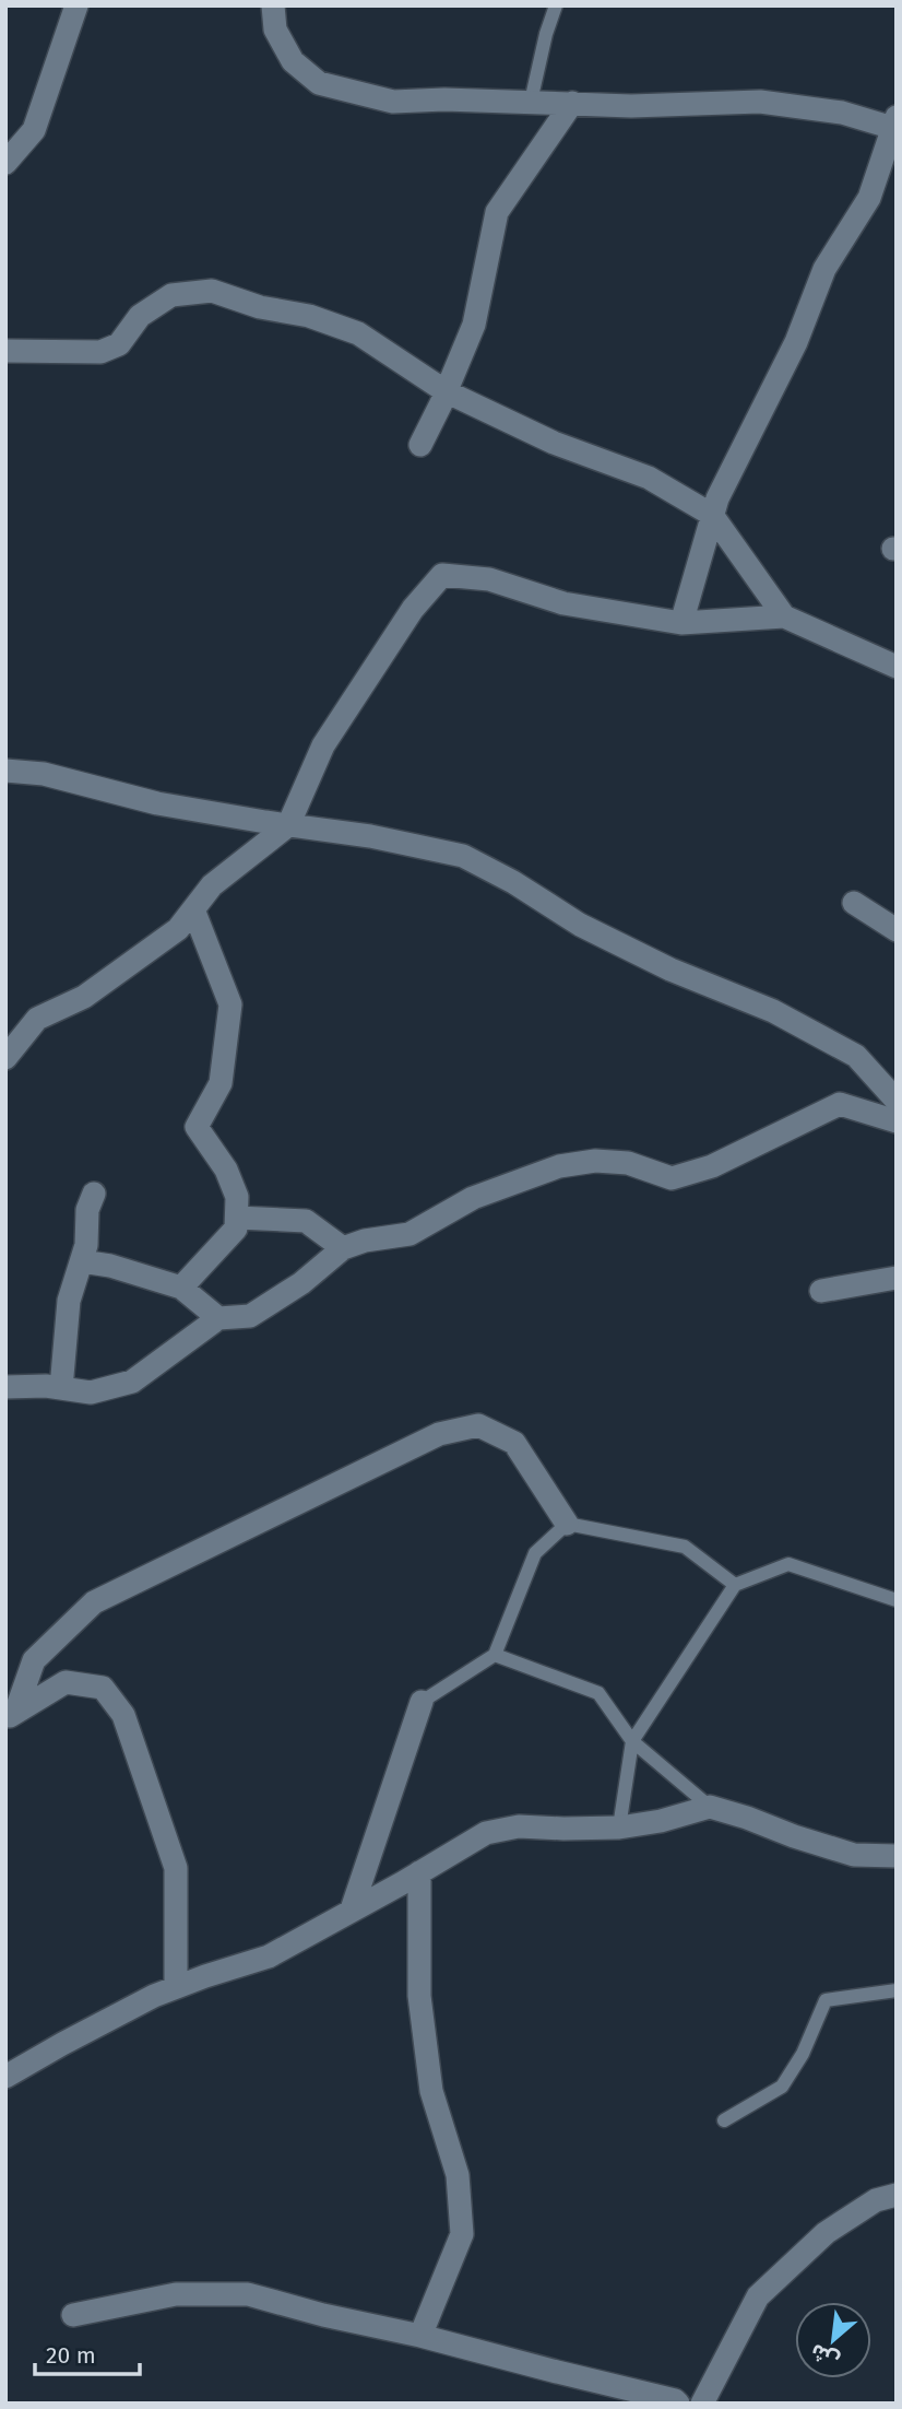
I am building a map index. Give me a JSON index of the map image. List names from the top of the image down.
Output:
{
  "scale_bar": "20 m",
  "north": "bottom left"
}
